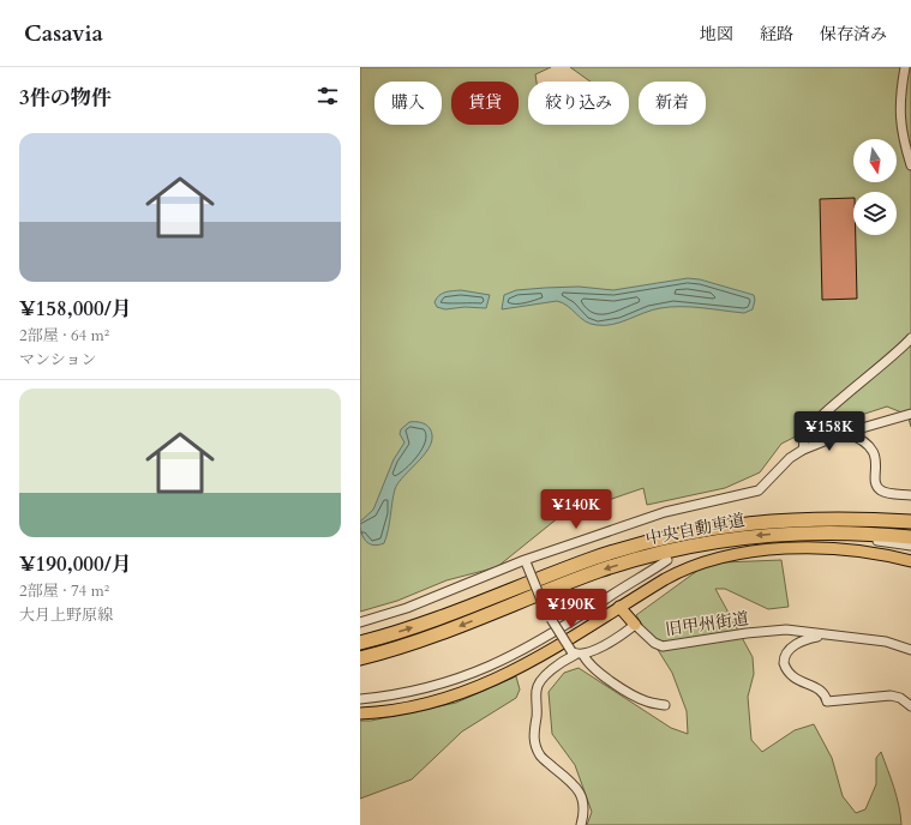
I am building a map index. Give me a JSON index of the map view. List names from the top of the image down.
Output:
{
  "streets": {
    "highway": ["中央自動車道"],
    "street": ["旧甲州街道"]
  },
  "north": "bottom",
  "page": {
    "header": "Casavia",
    "nav": ["地図", "経路", "保存済み"],
    "heading": "3件の物件",
    "chip": [
      "購入",
      "賃貸",
      "絞り込み",
      "新着"
    ],
    "list": [
      {
        "name": "¥158,000/月",
        "note": "2部屋 · 64 m² · マンション"
      },
      {
        "name": "¥190,000/月",
        "note": "2部屋 · 74 m² · 大月上野原線"
      }
    ],
    "price": ["¥158K", "¥140K", "¥190K"]
  }
}
